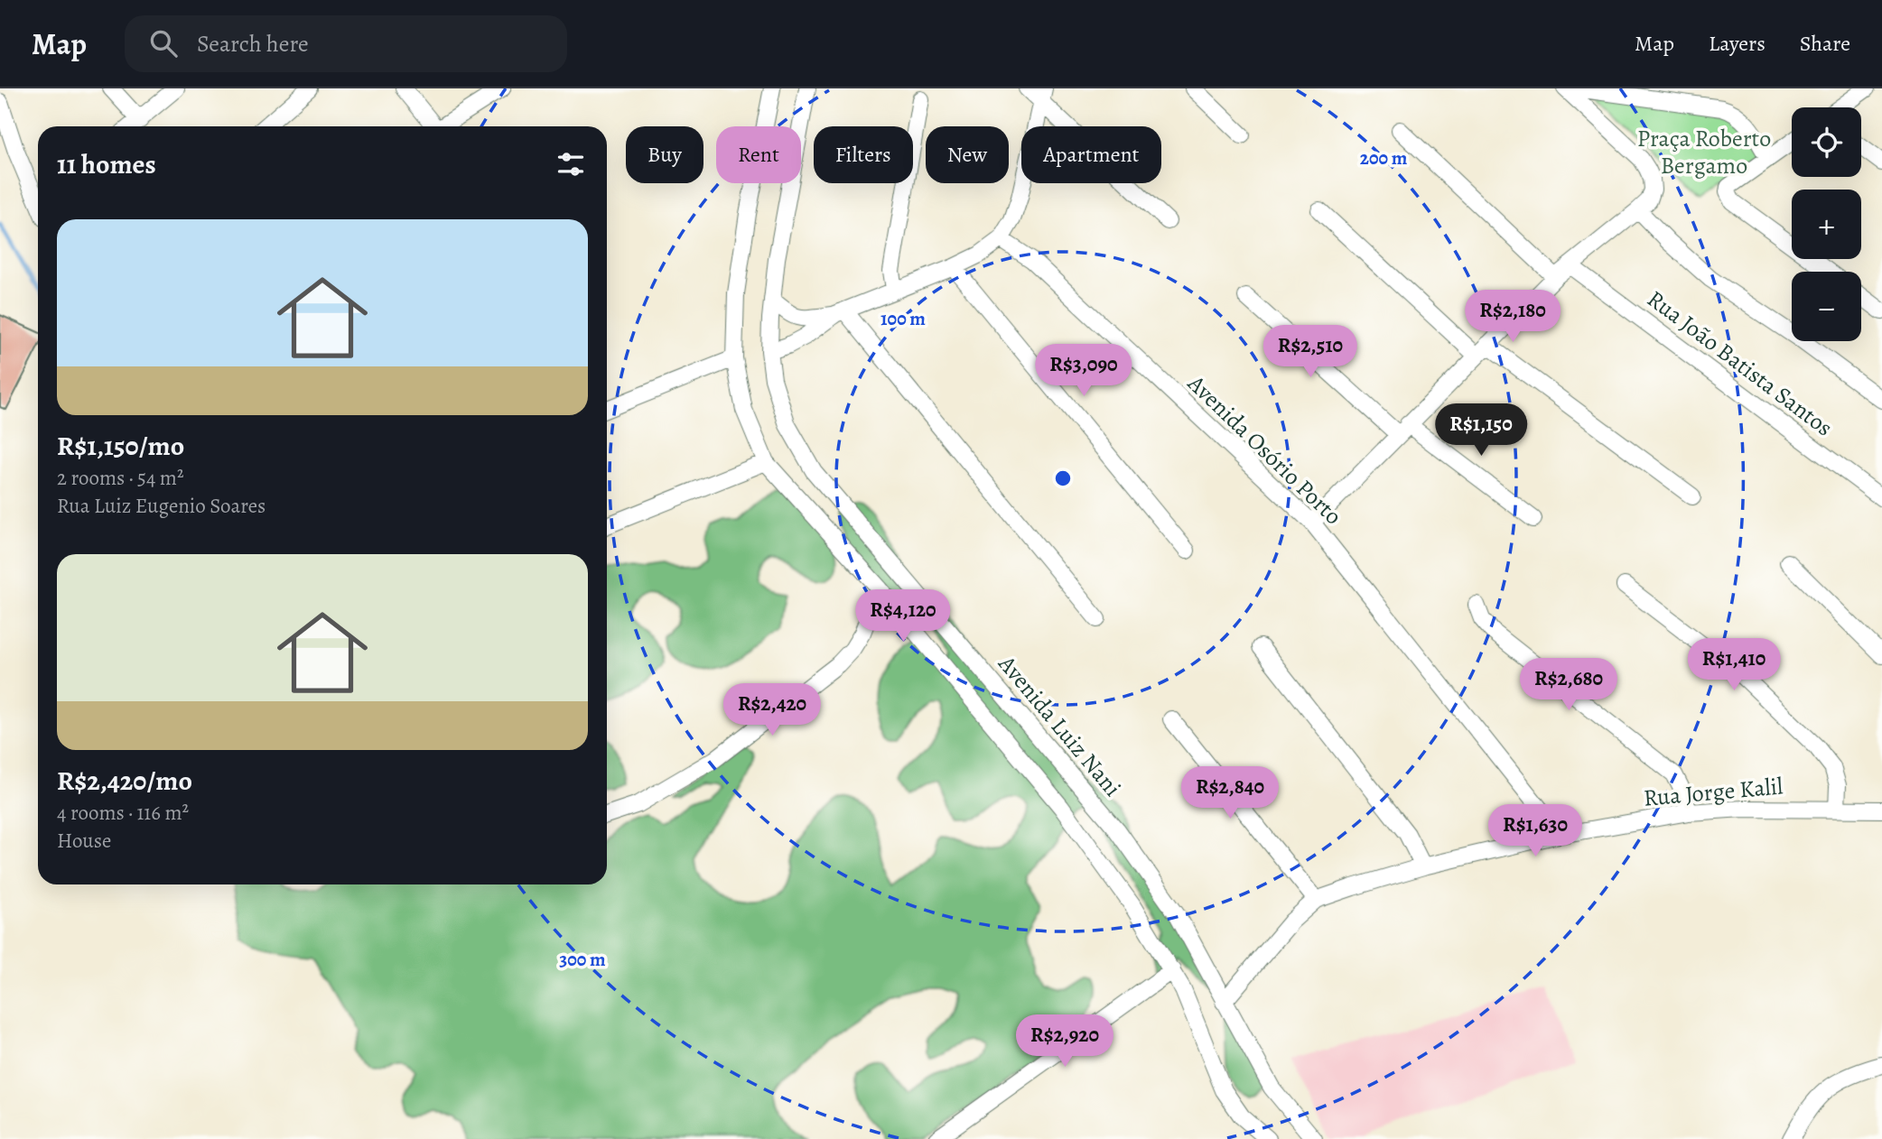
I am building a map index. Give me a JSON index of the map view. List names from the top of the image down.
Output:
{
  "streets": {
    "street": [
      "Rua João Batista Santos",
      "Avenida Osório Porto",
      "Avenida Luiz Nani",
      "Rua Jorge Kalil"
    ]
  },
  "crossings": [
    ["Avenida Osório Porto", "Rua Jorge Kalil"],
    ["Avenida Luiz Nani", "Rua Jorge Kalil"]
  ],
  "parks": ["Praça Roberto Bergamo"],
  "page": {
    "header": "Map",
    "search": "Search here",
    "nav": ["Map", "Layers", "Share"],
    "map_buttons": ["+", "−"],
    "chip": [
      "Buy",
      "Rent",
      "Filters",
      "New",
      "Apartment"
    ],
    "heading": "11 homes",
    "list": [
      {
        "name": "R$1,150/mo",
        "note": "2 rooms · 54 m² · Rua Luiz Eugenio Soares"
      },
      {
        "name": "R$2,420/mo",
        "note": "4 rooms · 116 m² · House"
      }
    ],
    "price": [
      "R$2,180",
      "R$2,510",
      "R$3,090",
      "R$1,150",
      "R$4,120",
      "R$1,410",
      "R$2,680",
      "R$2,420",
      "R$2,840",
      "R$1,630",
      "R$2,920"
    ]
  },
  "rings": ["200 m", "100 m", "300 m"]
}
